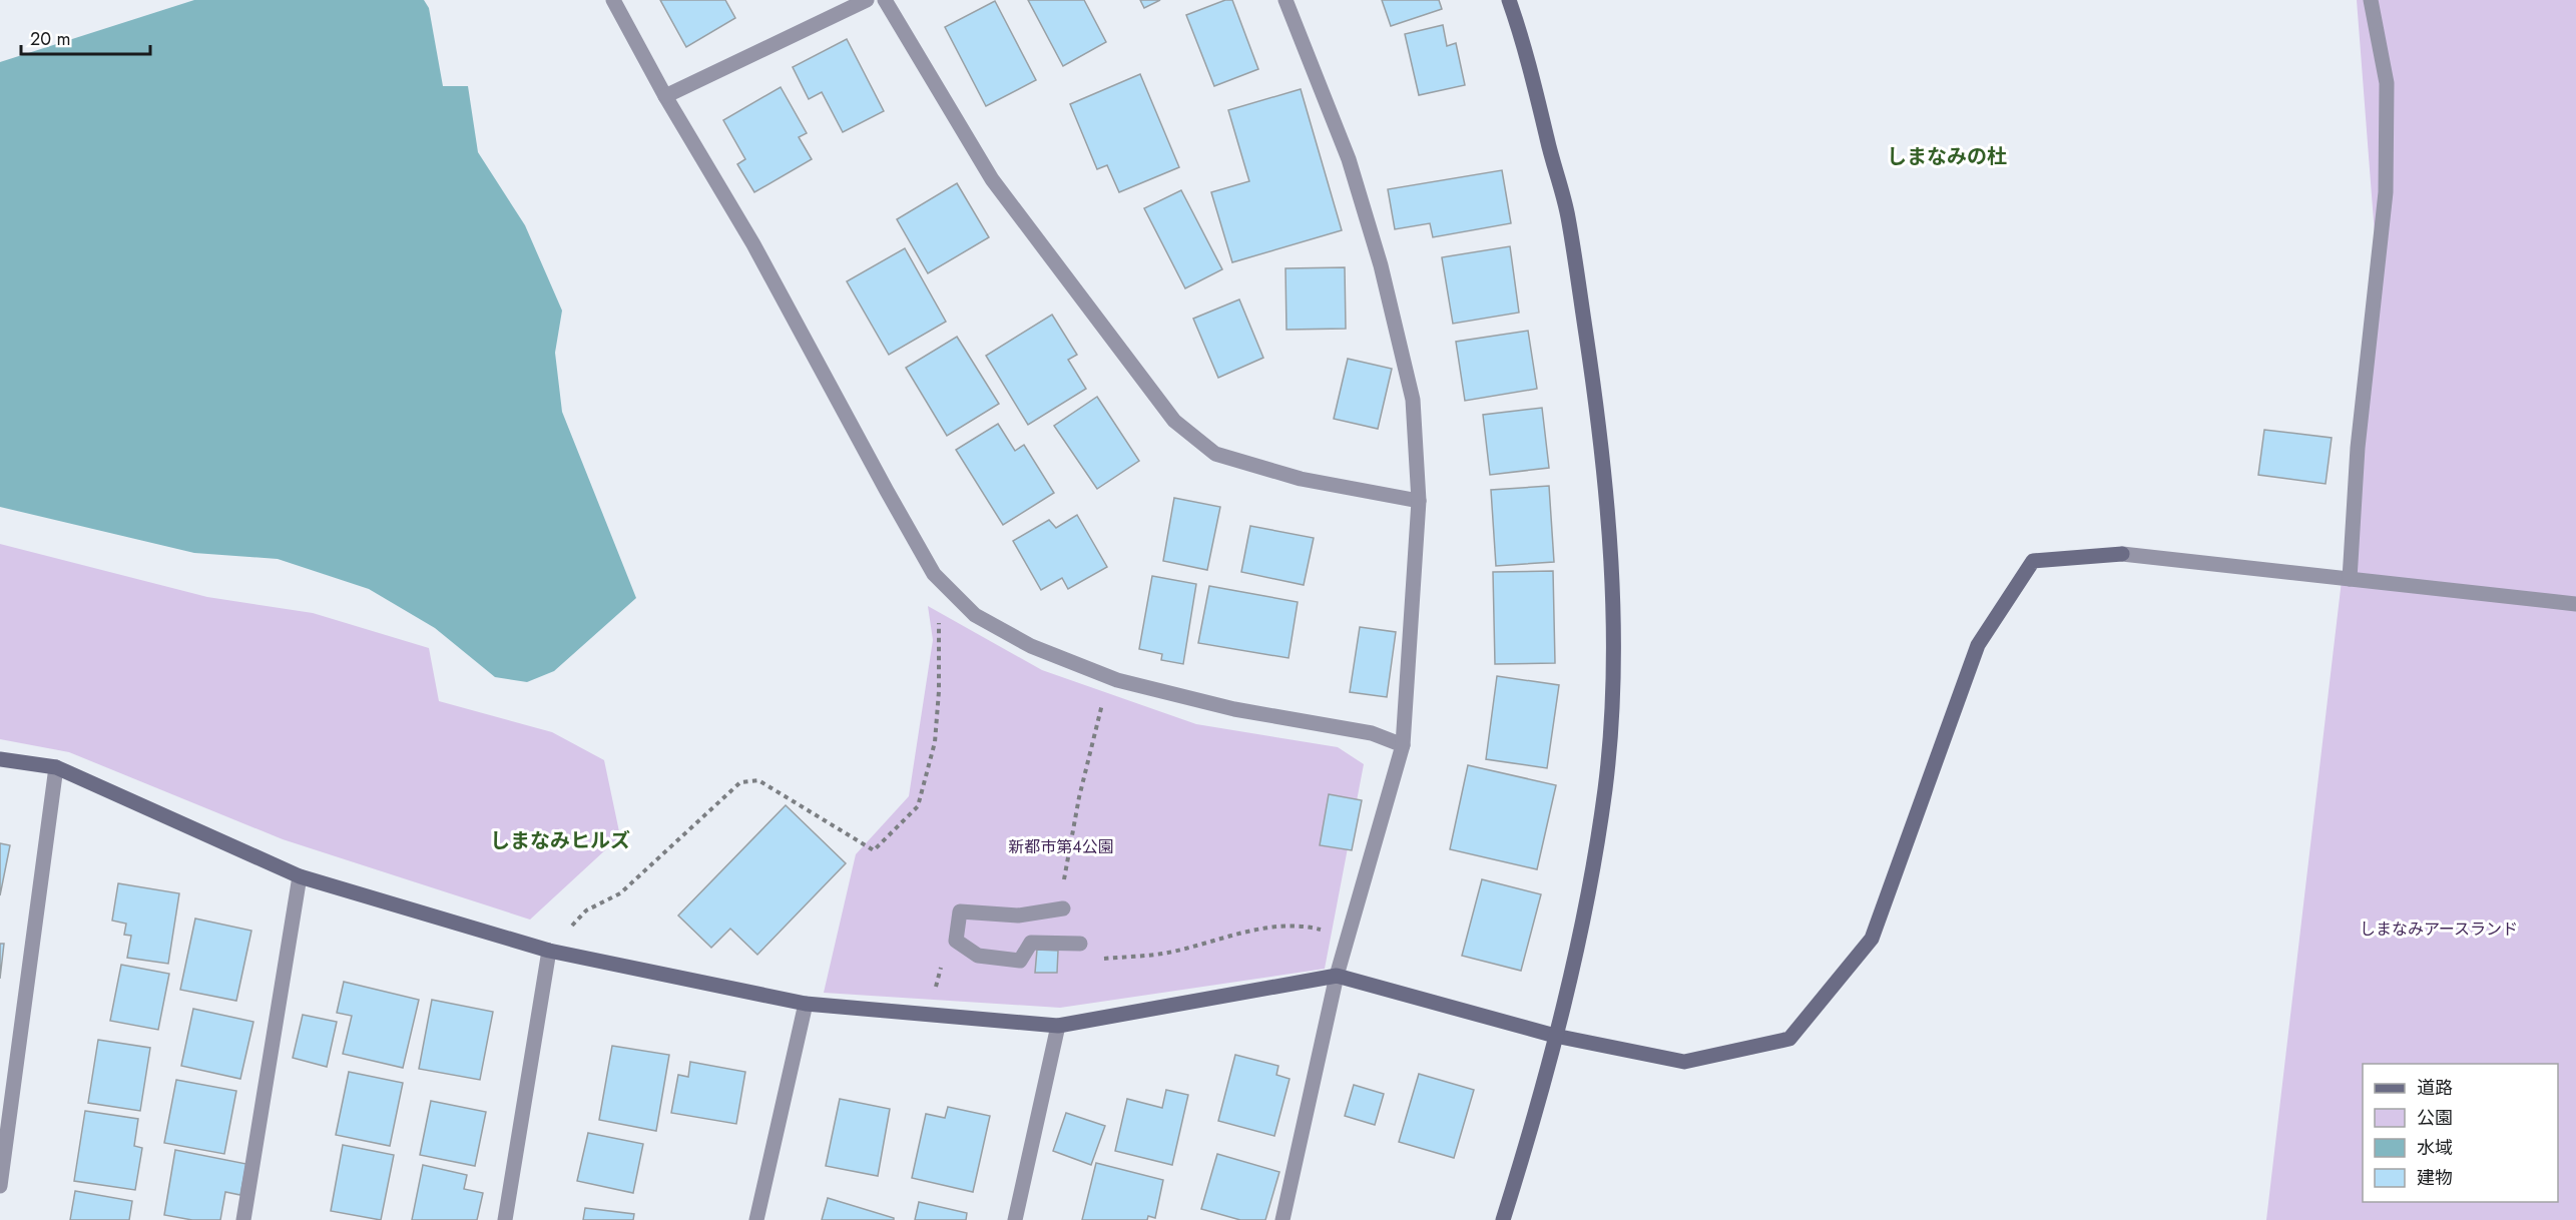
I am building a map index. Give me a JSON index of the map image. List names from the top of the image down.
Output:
{
  "districts": ["しまなみの杜", "しまなみヒルズ"],
  "parks": ["新都市第4公園", "しまなみアースランド"],
  "legend": [
    "道路",
    "公園",
    "水域",
    "建物"
  ],
  "scale_bar": "20 m"
}
